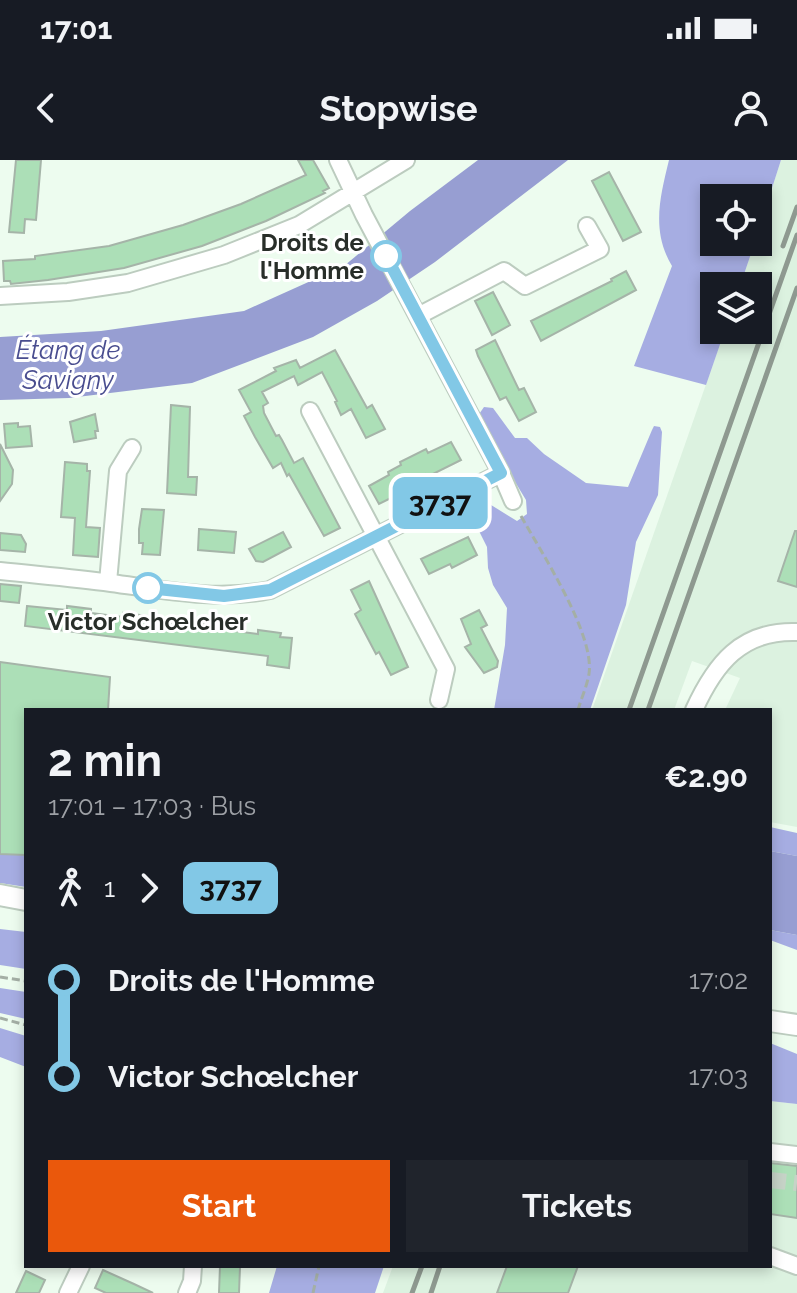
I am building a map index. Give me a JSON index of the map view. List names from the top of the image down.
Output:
{
  "water": ["Étang de Savigny"],
  "places": ["Droits de l'Homme", "Victor Schœlcher"],
  "lines": ["bus line 3737"],
  "page": {
    "status": "17:01",
    "header": "Stopwise",
    "on_map": "3737",
    "heading": ["2 min", "17:01 – 17:03 · Bus", "€2.90"],
    "legs": ["1", "3737"],
    "list": [
      {
        "name": "Droits de l'Homme",
        "value": "17:02"
      },
      {
        "name": "Victor Schœlcher",
        "value": "17:03"
      }
    ],
    "buttons": ["Start", "Tickets"]
  }
}
